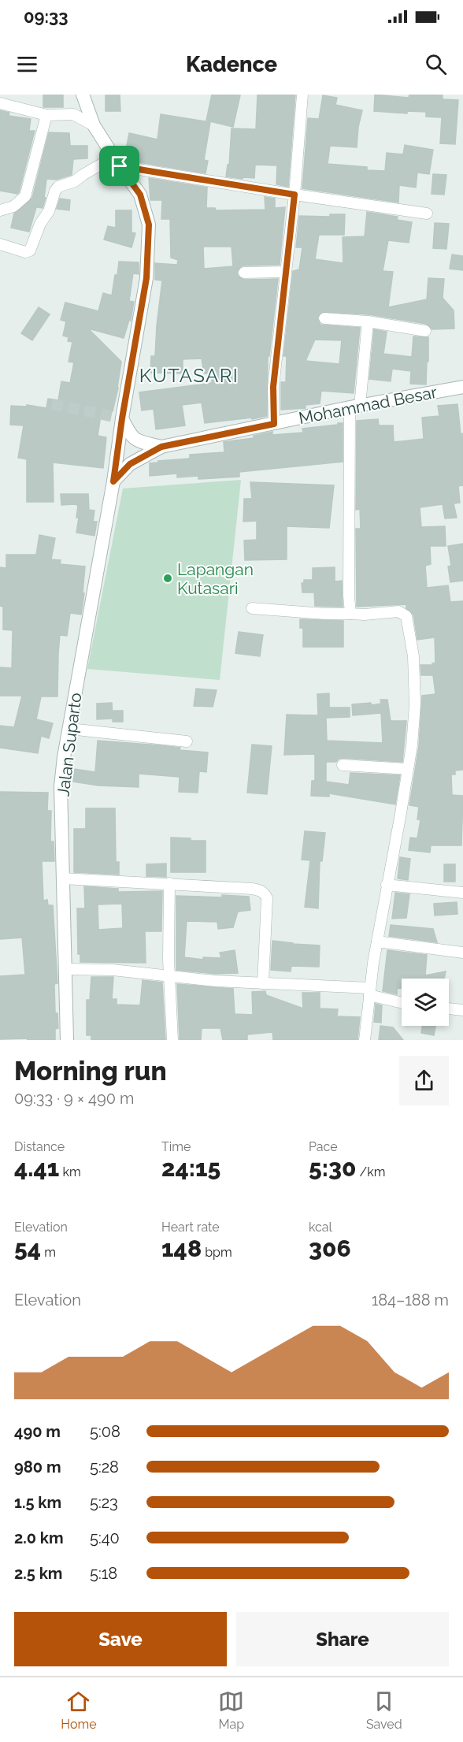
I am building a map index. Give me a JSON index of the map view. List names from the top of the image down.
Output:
{
  "streets": {
    "street": ["Mohammad Besar", "Jalan Suparto"]
  },
  "districts": ["KUTASARI"],
  "places": ["Lapangan Kutasari"],
  "page": {
    "status": "09:33",
    "header": "Kadence",
    "heading": ["Morning run", "09:33 · 9 × 490 m"],
    "stats": [
      ["Distance", "4.41 km"],
      ["Time", "24:15"],
      ["Pace", "5:30 /km"],
      ["Elevation", "54 m"],
      ["Heart rate", "148 bpm"],
      ["kcal", "306"]
    ],
    "chart": ["Elevation", "184–188 m"],
    "list": [
      {
        "name": "490 m",
        "note": "5:08"
      },
      {
        "name": "980 m",
        "note": "5:28"
      },
      {
        "name": "1.5 km",
        "note": "5:23"
      },
      {
        "name": "2.0 km",
        "note": "5:40"
      },
      {
        "name": "2.5 km",
        "note": "5:18"
      }
    ],
    "buttons": ["Save", "Share"],
    "tabs": ["Home", "Map", "Saved"]
  }
}
